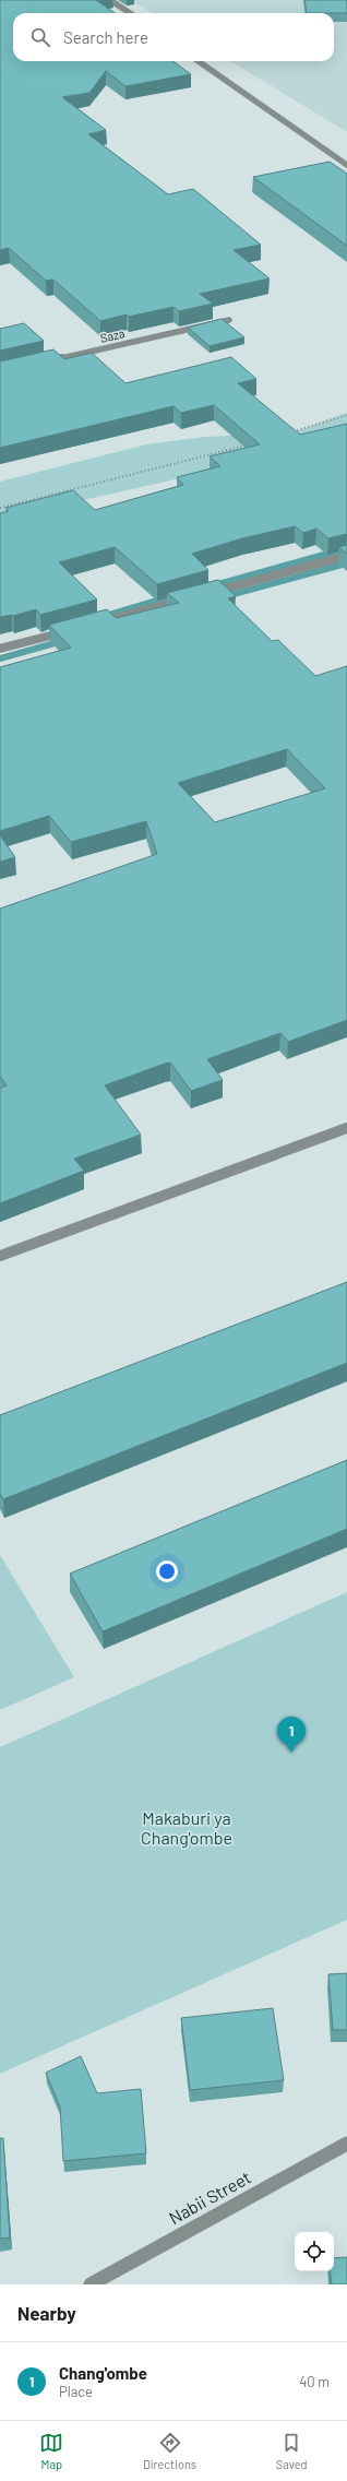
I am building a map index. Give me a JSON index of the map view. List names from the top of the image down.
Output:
{
  "streets": {
    "street": ["Saza", "Nabii Street"]
  },
  "parks": ["Makaburi ya Chang'ombe"],
  "page": {
    "search": "Search here",
    "pins": "1",
    "heading": "Nearby",
    "list": [
      {
        "mark": "1",
        "name": "Chang'ombe",
        "note": "Place",
        "value": "40 m"
      }
    ],
    "nav": ["Map", "Directions", "Saved"]
  }
}
